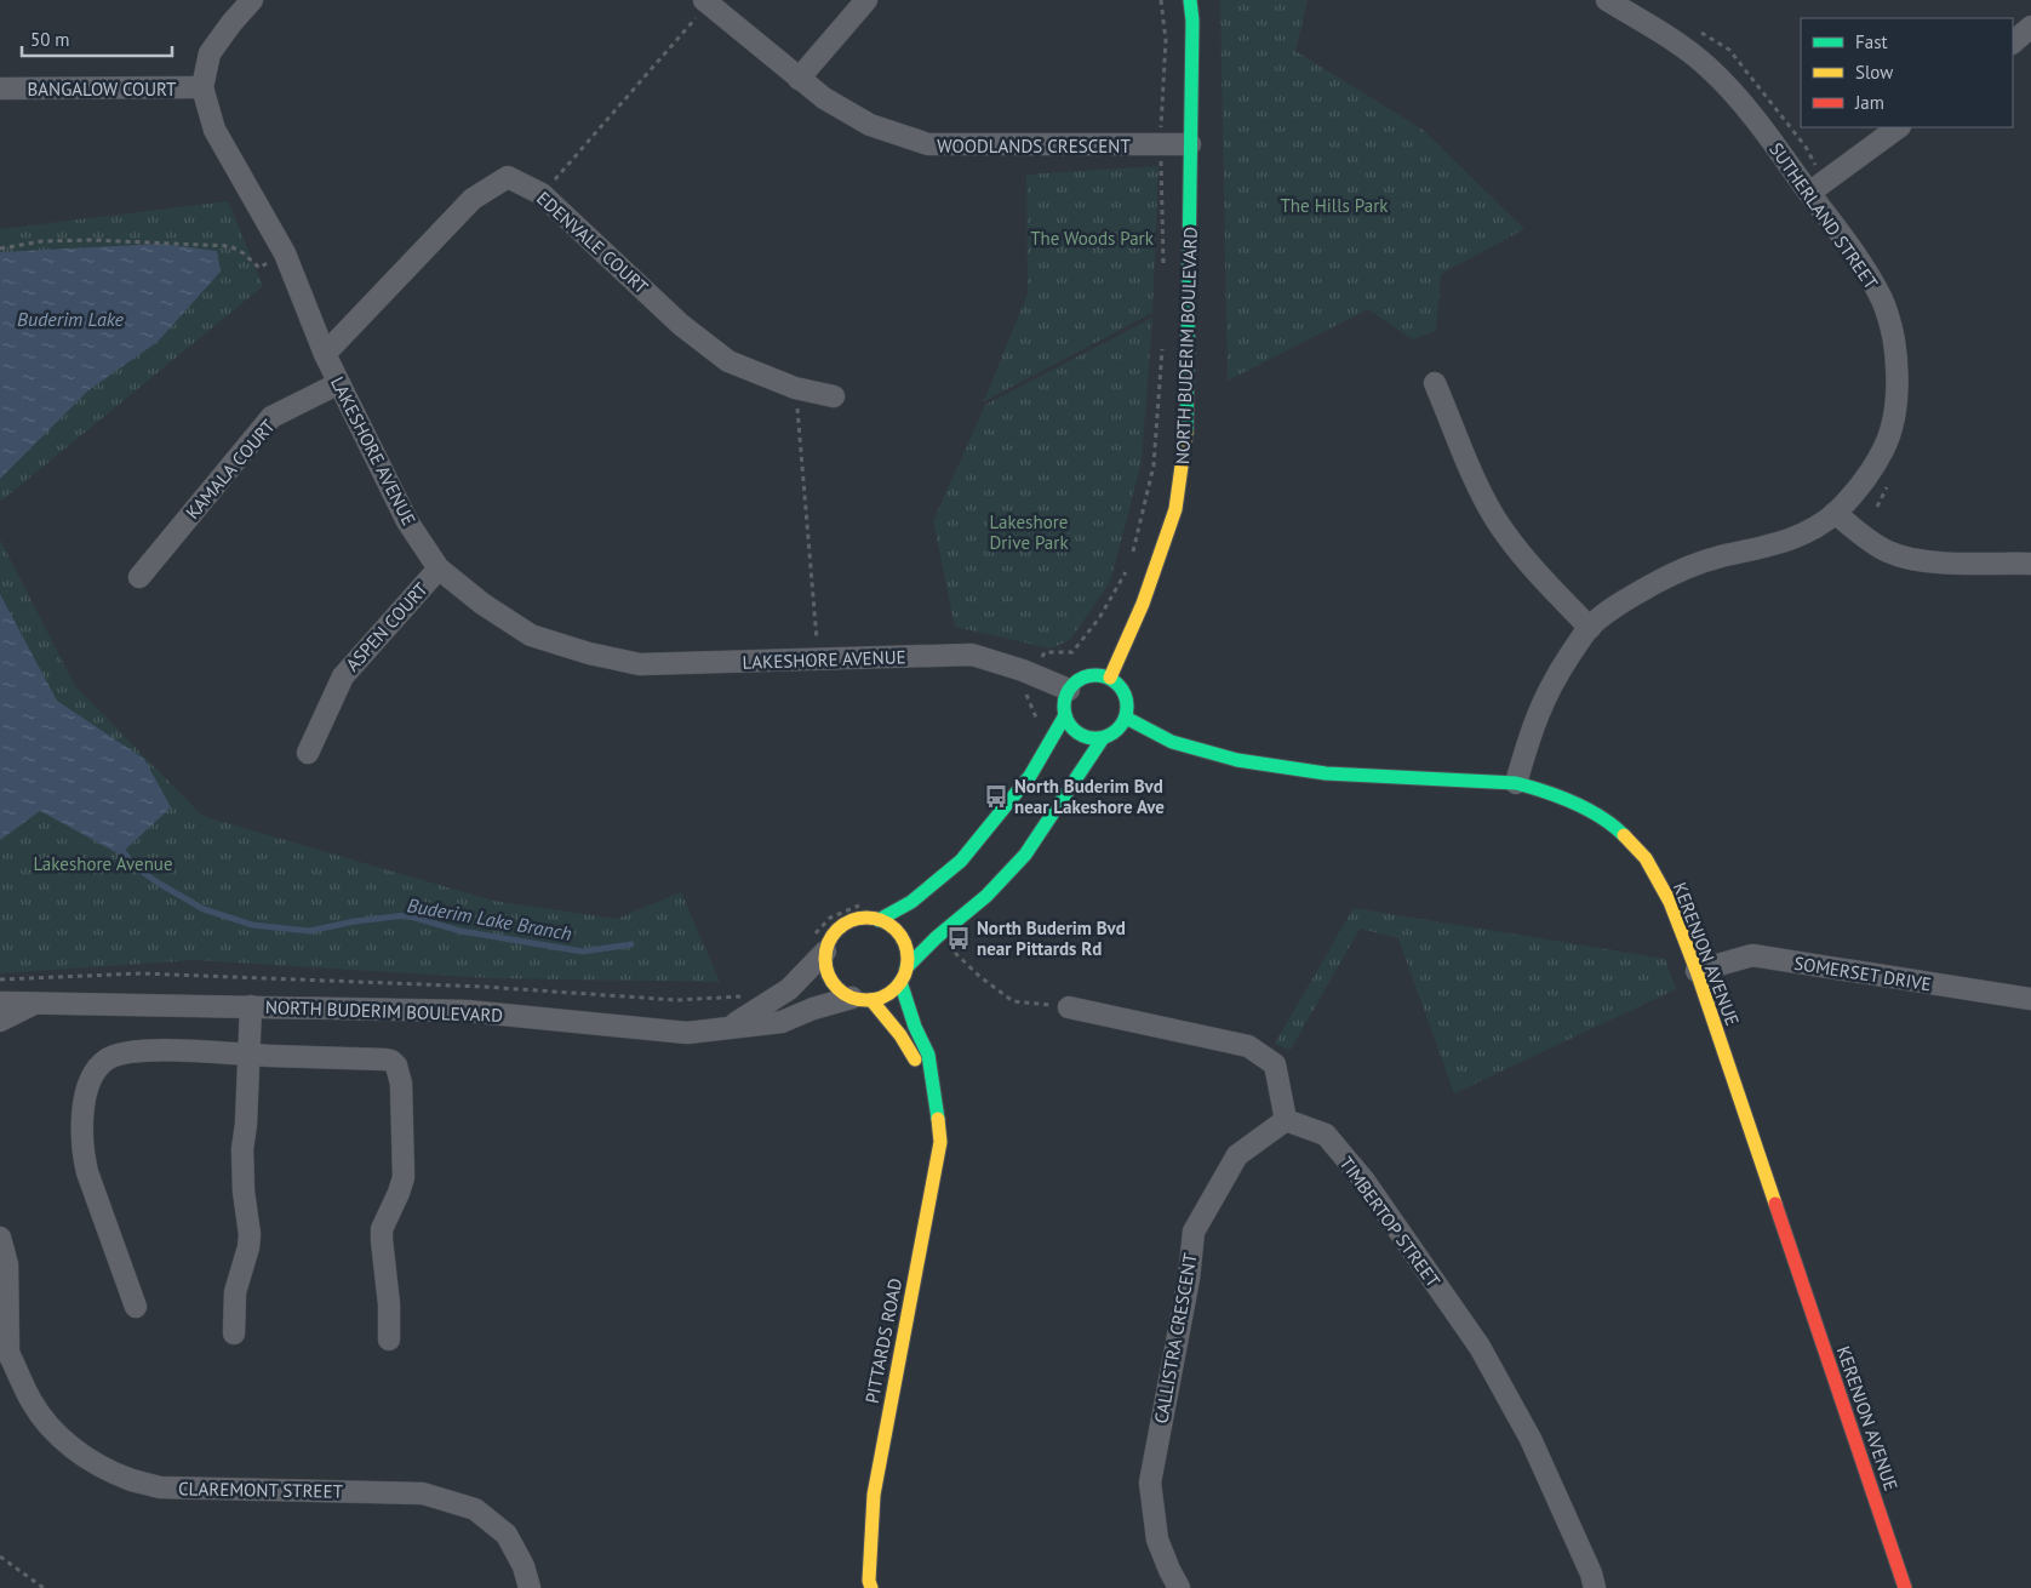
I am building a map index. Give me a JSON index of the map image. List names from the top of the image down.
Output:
{
  "streets": {
    "street": [
      "BANGALOW COURT",
      "WOODLANDS CRESCENT",
      "SUTHERLAND STREET",
      "EDENVALE COURT",
      "NORTH BUDERIM BOULEVARD",
      "LAKESHORE AVENUE",
      "KAMALA COURT",
      "ASPEN COURT",
      "KERENJON AVENUE",
      "SOMERSET DRIVE",
      "TIMBERTOP STREET",
      "CALLISTRA CRESCENT",
      "PITTARDS ROAD",
      "CLAREMONT STREET"
    ]
  },
  "crossings": [
    ["BANGALOW COURT", "LAKESHORE AVENUE"],
    ["WOODLANDS CRESCENT", "NORTH BUDERIM BOULEVARD"],
    ["SUTHERLAND STREET", "KERENJON AVENUE"],
    ["EDENVALE COURT", "LAKESHORE AVENUE"],
    ["NORTH BUDERIM BOULEVARD", "LAKESHORE AVENUE"],
    ["NORTH BUDERIM BOULEVARD", "KERENJON AVENUE"],
    ["NORTH BUDERIM BOULEVARD", "PITTARDS ROAD"],
    ["LAKESHORE AVENUE", "KAMALA COURT"],
    ["LAKESHORE AVENUE", "ASPEN COURT"],
    ["LAKESHORE AVENUE", "KERENJON AVENUE"],
    ["KERENJON AVENUE", "SOMERSET DRIVE"],
    ["TIMBERTOP STREET", "CALLISTRA CRESCENT"]
  ],
  "water": ["Buderim Lake", "Buderim Lake Branch"],
  "parks": [
    "The Hills Park",
    "The Woods Park",
    "Lakeshore Drive Park",
    "Lakeshore Avenue"
  ],
  "places": {
    "bus stop": ["North Buderim Bvd near Lakeshore Ave", "North Buderim Bvd near Pittards Rd"]
  },
  "legend": ["Fast", "Slow", "Jam"],
  "scale_bar": "50 m"
}
